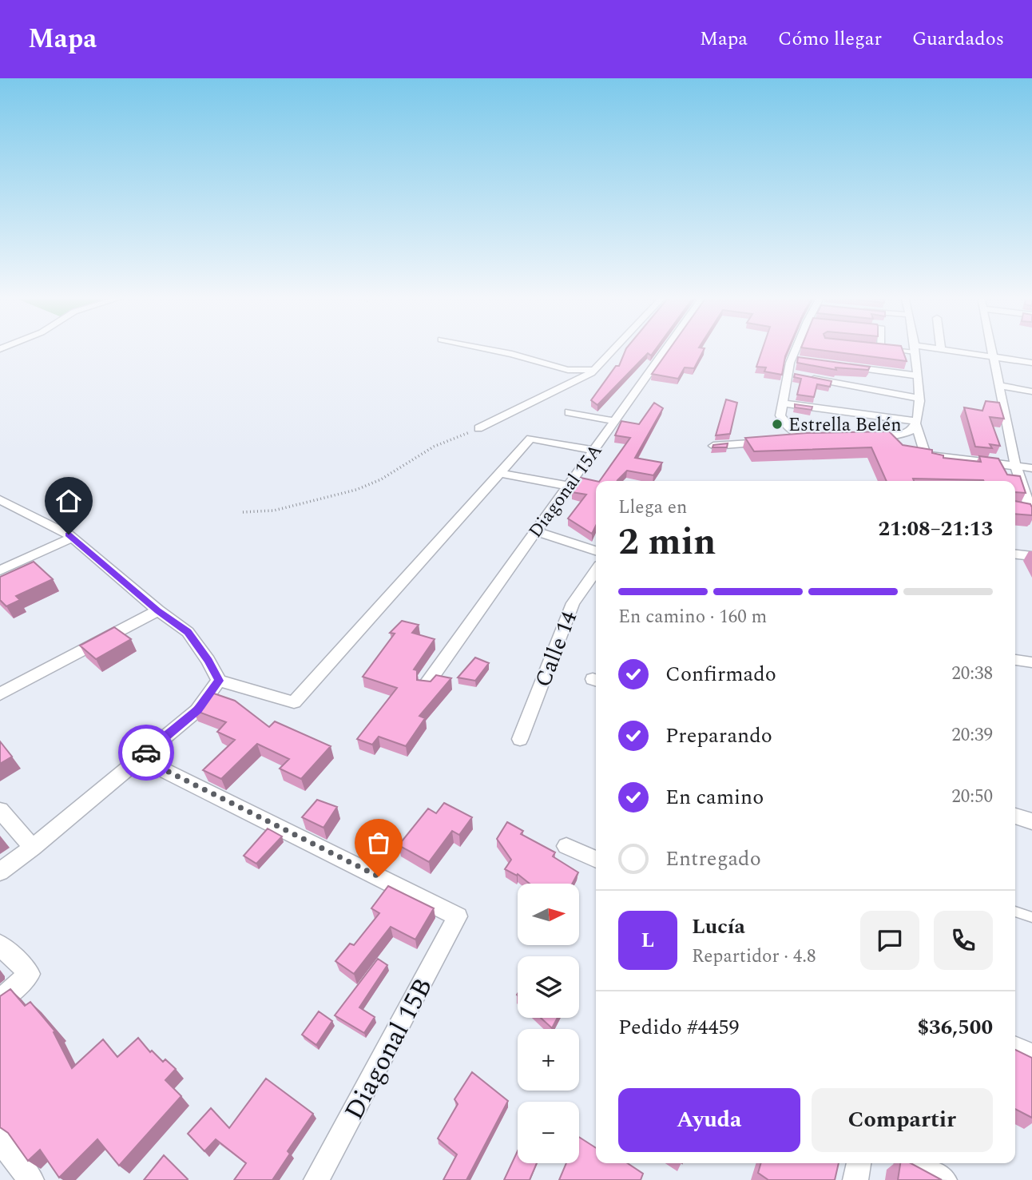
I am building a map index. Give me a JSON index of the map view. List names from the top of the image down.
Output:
{
  "streets": {
    "street": ["Diagonal 15A", "Calle 14", "Diagonal 15B"]
  },
  "places": ["Estrella Belén"],
  "north": "right",
  "page": {
    "header": "Mapa",
    "nav": ["Mapa", "Cómo llegar", "Guardados"],
    "heading": ["2 min", "Llega en", "21:08–21:13"],
    "panel": [
      "Lucía",
      "Repartidor · 4.8",
      "Pedido #4459",
      "$36,500"
    ],
    "bar": "En camino · 160 m",
    "list": [
      ["Confirmado", "20:38"],
      ["Preparando", "20:39"],
      ["En camino", "20:50"],
      "Entregado"
    ],
    "map_buttons": ["+", "−"],
    "round": "L",
    "buttons": ["Ayuda", "Compartir"]
  }
}
